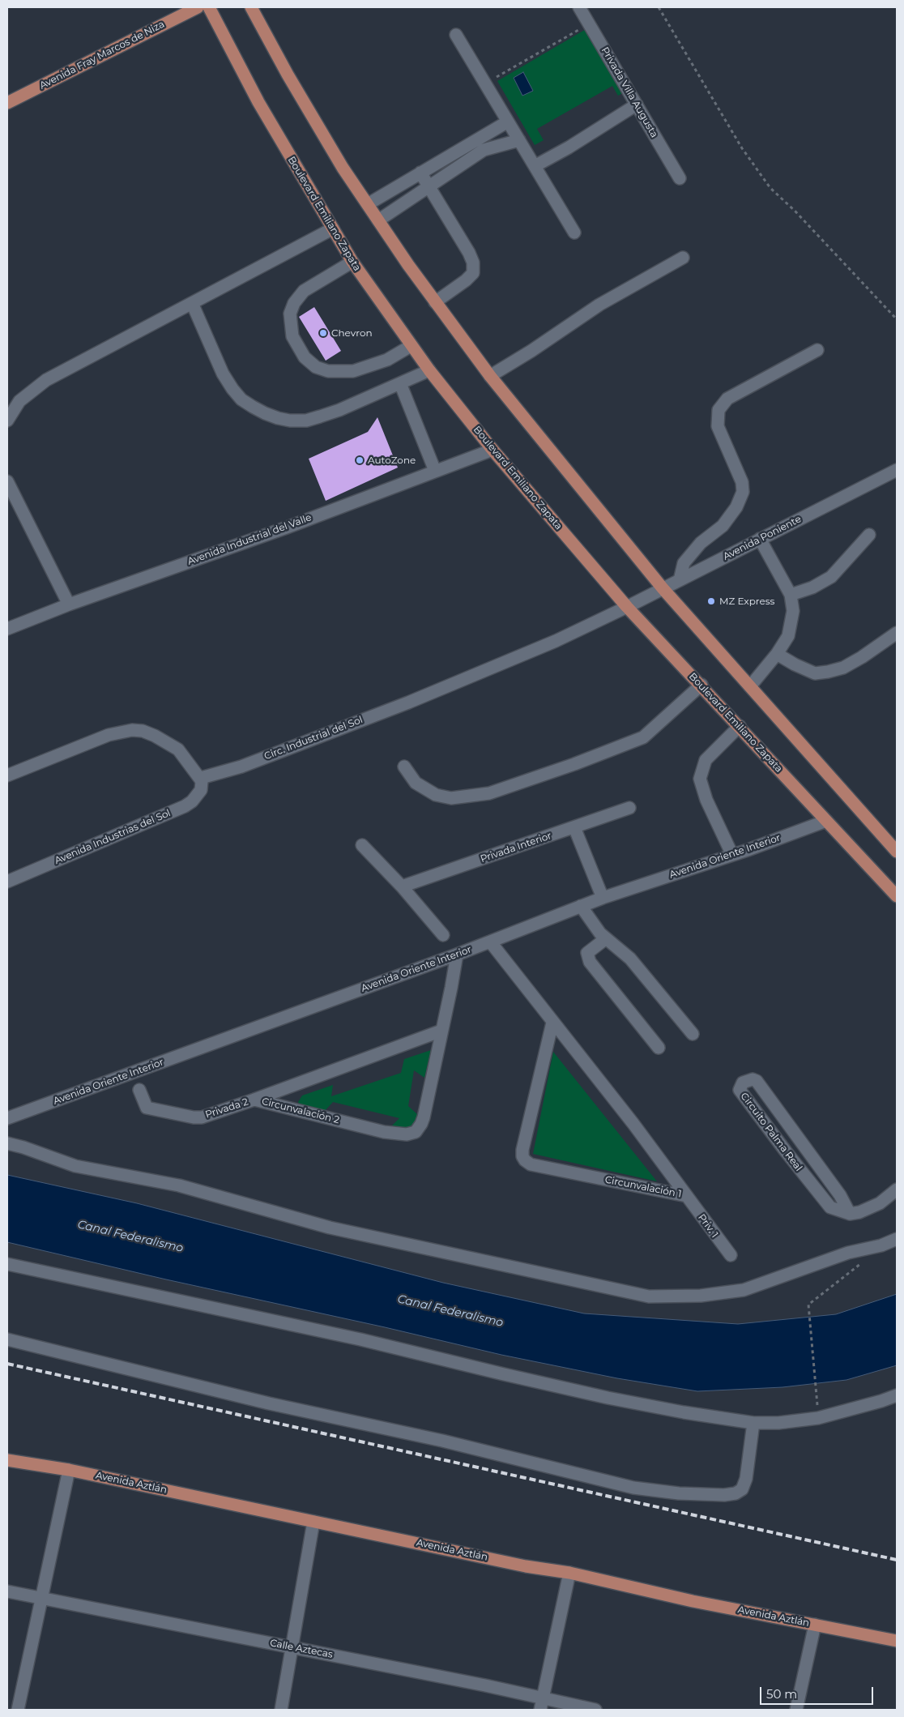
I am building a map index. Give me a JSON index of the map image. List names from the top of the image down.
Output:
{
  "streets": {
    "main road": ["Avenida Fray Marcos de Niza", "Boulevard Emiliano Zapata", "Avenida Aztlán"],
    "street": [
      "Privada Villa Augusta",
      "Avenida Poniente",
      "Avenida Industrial del Valle",
      "Circ. Industrial del Sol",
      "Avenida Industrias del Sol",
      "Privada Interior",
      "Avenida Oriente Interior",
      "Privada 2",
      "Circunvalación 2",
      "Circuito Palma Real",
      "Circunvalación 1",
      "Priv. 1",
      "Calle Aztecas"
    ]
  },
  "crossings": [
    ["Boulevard Emiliano Zapata", "Avenida Poniente"],
    ["Boulevard Emiliano Zapata", "Avenida Industrial del Valle"],
    ["Boulevard Emiliano Zapata", "Circ. Industrial del Sol"],
    ["Boulevard Emiliano Zapata", "Avenida Oriente Interior"],
    ["Avenida Poniente", "Circ. Industrial del Sol"],
    ["Circ. Industrial del Sol", "Avenida Industrias del Sol"],
    ["Avenida Oriente Interior", "Circunvalación 2"],
    ["Avenida Oriente Interior", "Circunvalación 1"],
    ["Privada 2", "Circunvalación 2"],
    ["Circunvalación 1", "Priv. 1"]
  ],
  "water": ["Canal Federalismo"],
  "places": ["Chevron", "AutoZone", "MZ Express"],
  "scale_bar": "50 m"
}
